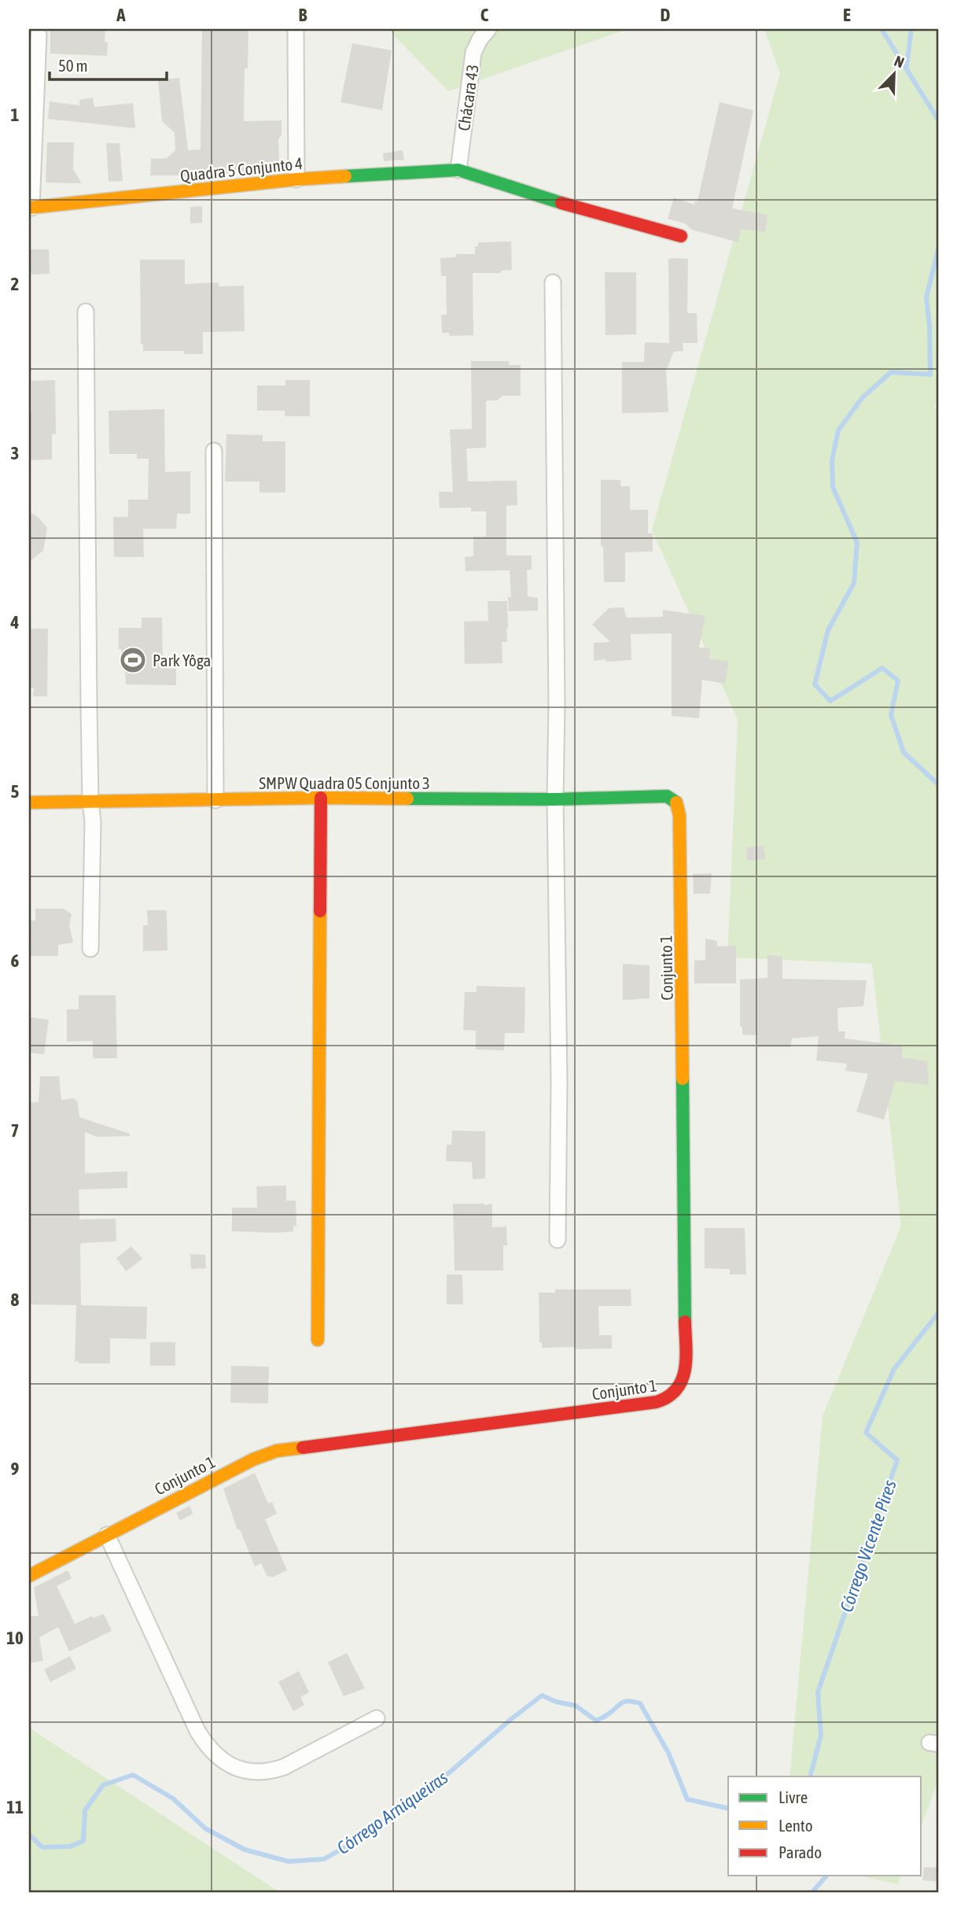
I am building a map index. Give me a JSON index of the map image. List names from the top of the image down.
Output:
{
  "streets": {
    "street": [
      "Chácara 43",
      "Quadra 5 Conjunto 4",
      "SMPW Quadra 05 Conjunto 3",
      "Conjunto 1"
    ]
  },
  "crossings": [
    ["Chácara 43", "Quadra 5 Conjunto 4"],
    ["SMPW Quadra 05 Conjunto 3", "Conjunto 1"]
  ],
  "water": ["Córrego Vicente Pires", "Córrego Arniqueiras"],
  "places": {
    "sports": ["Park Yôga"]
  },
  "legend": ["Livre", "Lento", "Parado"],
  "scale_bar": "50 m",
  "north": "top right",
  "grid": {
    "columns": [
      "A",
      "B",
      "C",
      "D",
      "E"
    ],
    "rows": [
      "1",
      "2",
      "3",
      "4",
      "5",
      "6",
      "7",
      "8",
      "9",
      "10",
      "11"
    ]
  }
}
